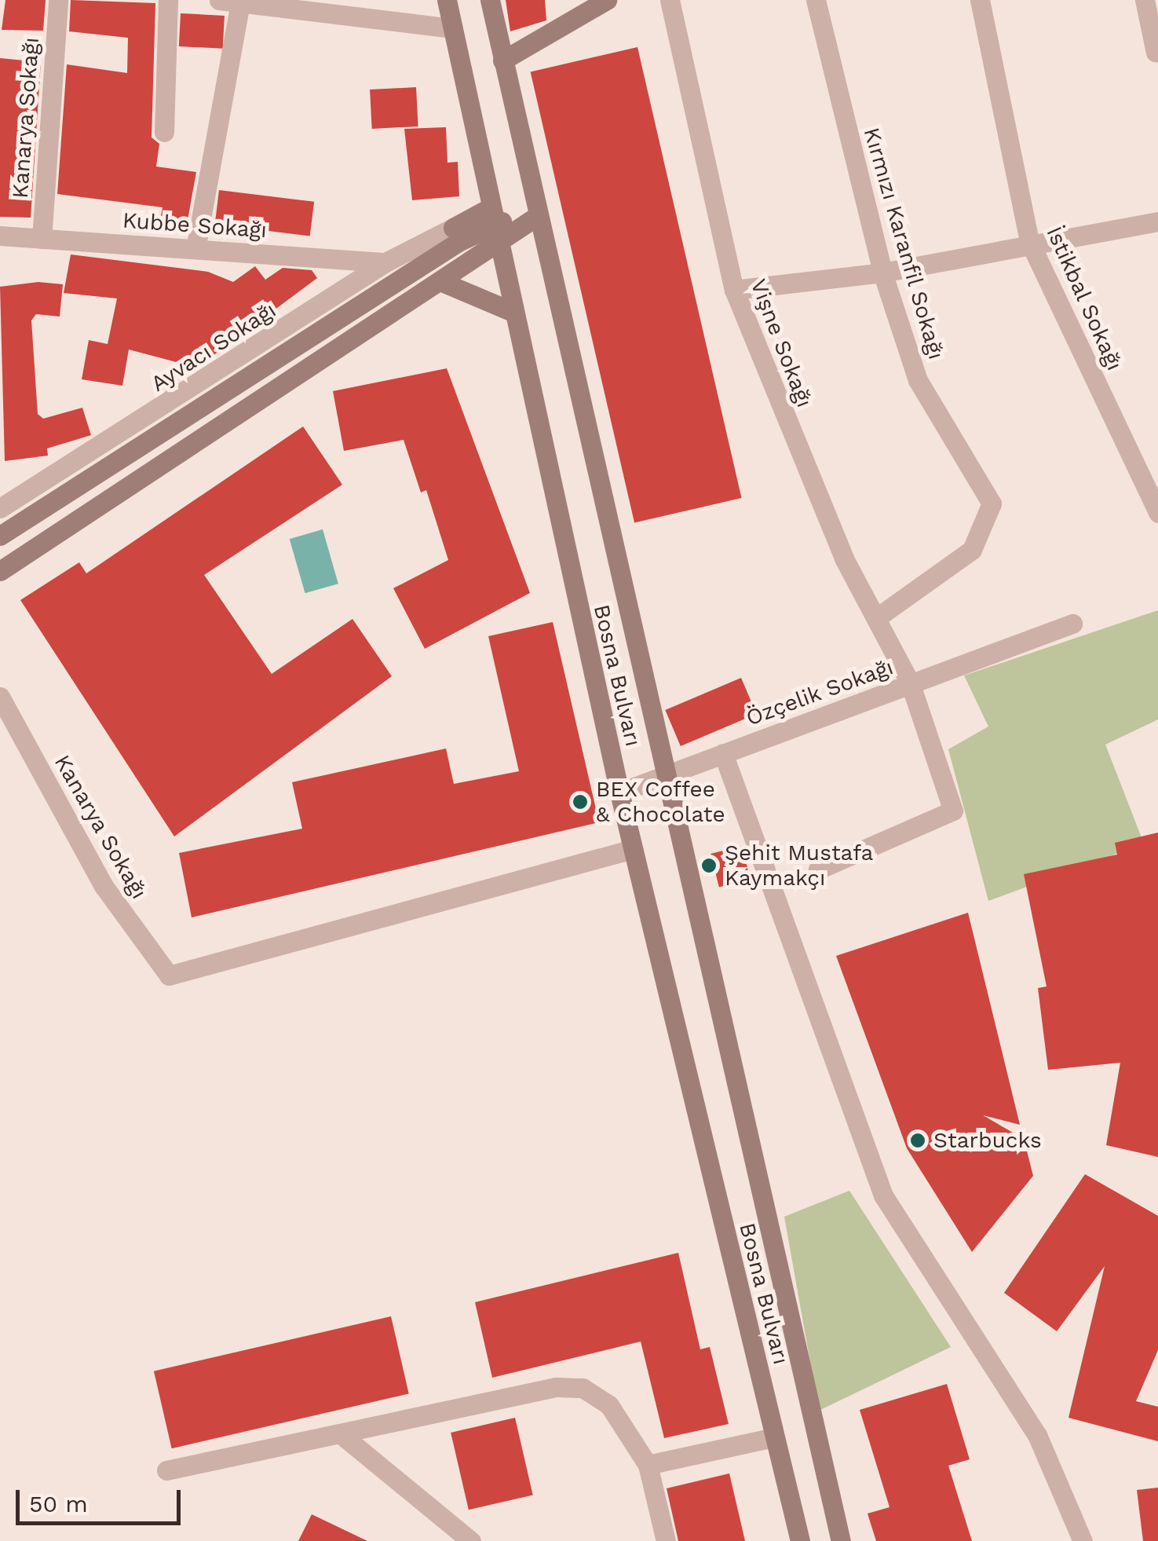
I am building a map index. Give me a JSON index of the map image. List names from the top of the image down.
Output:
{
  "streets": {
    "main road": ["Bosna Bulvarı"],
    "street": [
      "Kanarya Sokağı",
      "Kubbe Sokağı",
      "Kırmızı Karanfil Sokağı",
      "İstikbal Sokağı",
      "Vişne Sokağı",
      "Ayvacı Sokağı",
      "Özçelik Sokağı"
    ]
  },
  "crossings": [
    ["Kanarya Sokağı", "Kubbe Sokağı"],
    ["Kanarya Sokağı", "Bosna Bulvarı"],
    ["Kubbe Sokağı", "Ayvacı Sokağı"],
    ["Kırmızı Karanfil Sokağı", "Vişne Sokağı"],
    ["Vişne Sokağı", "Özçelik Sokağı"],
    ["Bosna Bulvarı", "Özçelik Sokağı"]
  ],
  "places": ["BEX Coffee & Chocolate", "Şehit Mustafa Kaymakçı", "Starbucks"],
  "scale_bar": "50 m"
}
